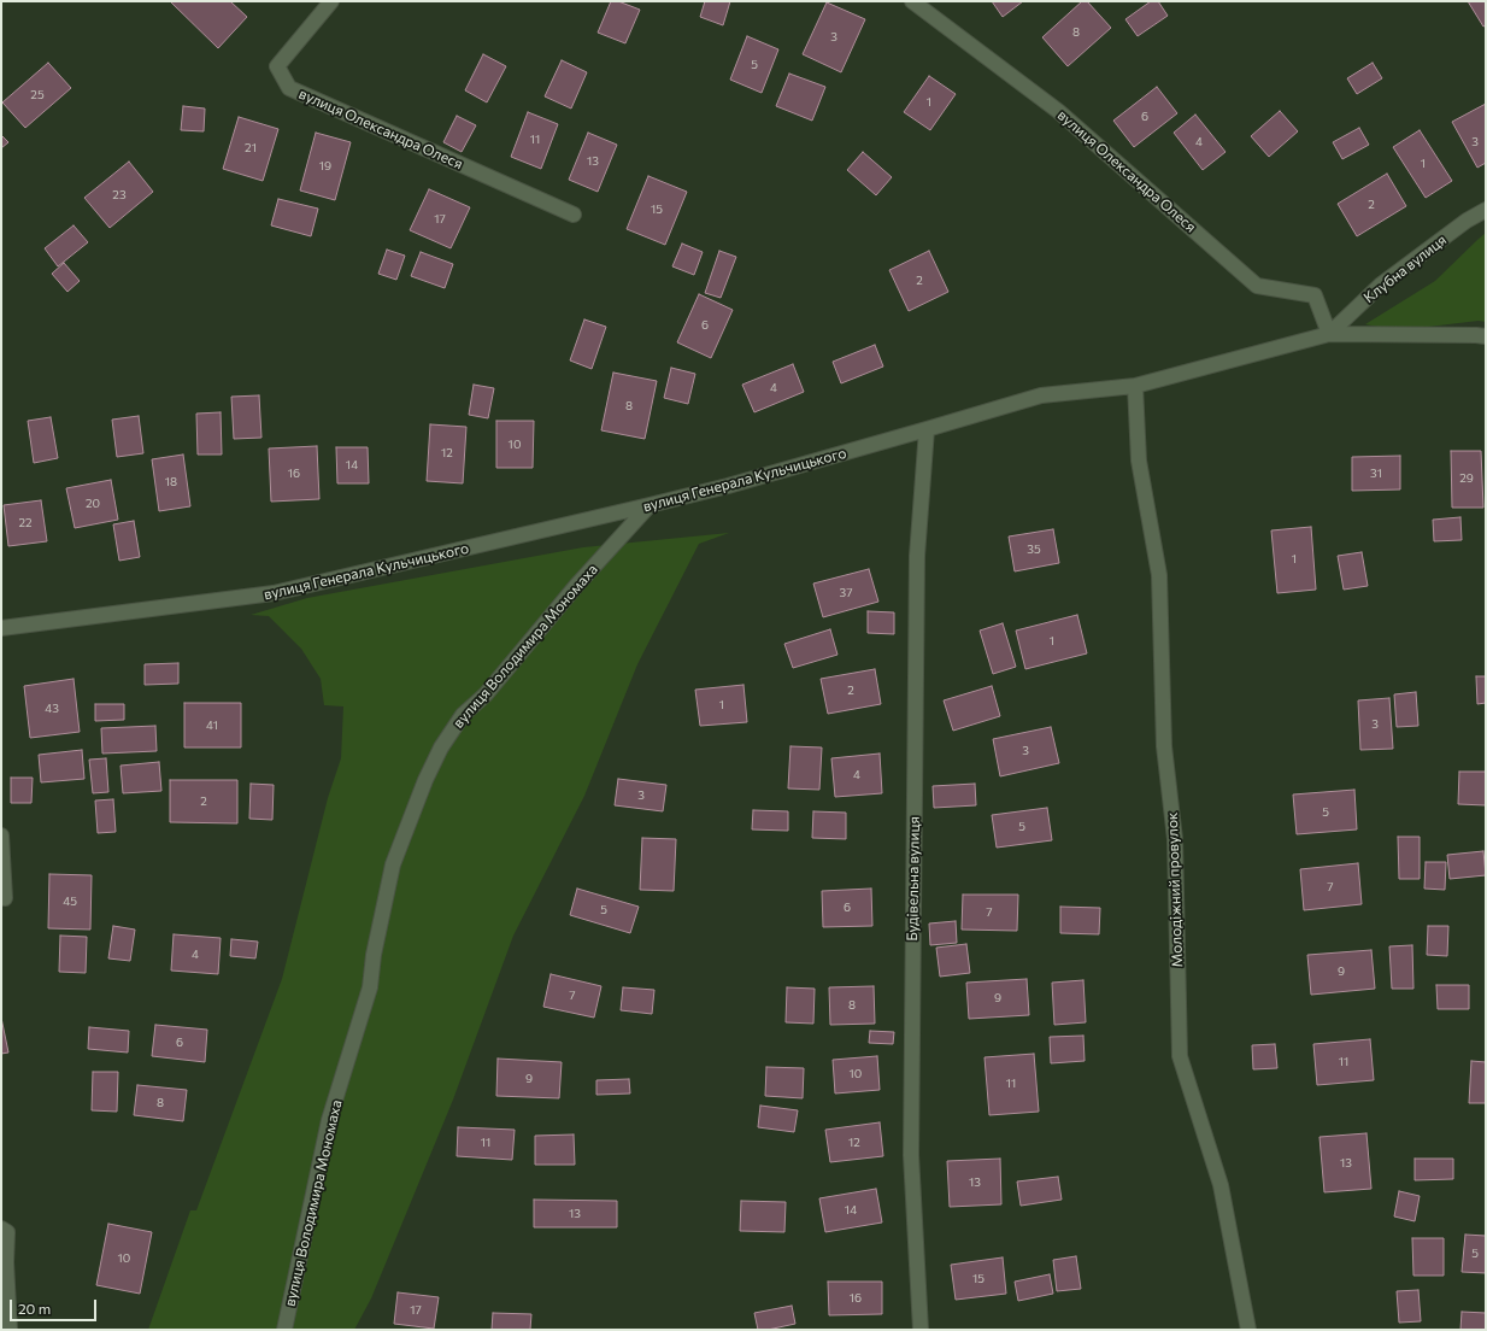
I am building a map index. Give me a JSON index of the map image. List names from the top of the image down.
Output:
{
  "streets": {
    "street": [
      "вулиця Олександра Олеся",
      "Клубна вулиця",
      "вулиця Генерала Кульчицького",
      "вулиця Володимира Мономаха",
      "Будівельна вулиця",
      "Молодіжний провулок"
    ]
  },
  "crossings": [
    ["вулиця Олександра Олеся", "Клубна вулиця"],
    ["вулиця Олександра Олеся", "вулиця Генерала Кульчицького"],
    ["Клубна вулиця", "вулиця Генерала Кульчицького"],
    ["вулиця Генерала Кульчицького", "вулиця Володимира Мономаха"],
    ["вулиця Генерала Кульчицького", "Будівельна вулиця"],
    ["вулиця Генерала Кульчицького", "Молодіжний провулок"]
  ],
  "house_numbers": [
    "8",
    "3",
    "5",
    "25",
    "1",
    "6",
    "11",
    "4",
    "3",
    "21",
    "13",
    "1",
    "19",
    "23",
    "2",
    "15",
    "17",
    "2",
    "6",
    "4",
    "8",
    "10",
    "12",
    "14",
    "16",
    "31",
    "29",
    "18",
    "20",
    "22",
    "35",
    "1",
    "37",
    "1",
    "2",
    "1",
    "43",
    "3",
    "41",
    "3",
    "4",
    "3",
    "2",
    "5",
    "5",
    "7",
    "45",
    "6",
    "5",
    "7",
    "4",
    "9",
    "7",
    "9",
    "8",
    "6",
    "11",
    "10",
    "9",
    "11",
    "8",
    "11",
    "12",
    "13",
    "13",
    "14",
    "13",
    "5",
    "10",
    "15",
    "16",
    "17"
  ],
  "scale_bar": "20 m"
}
